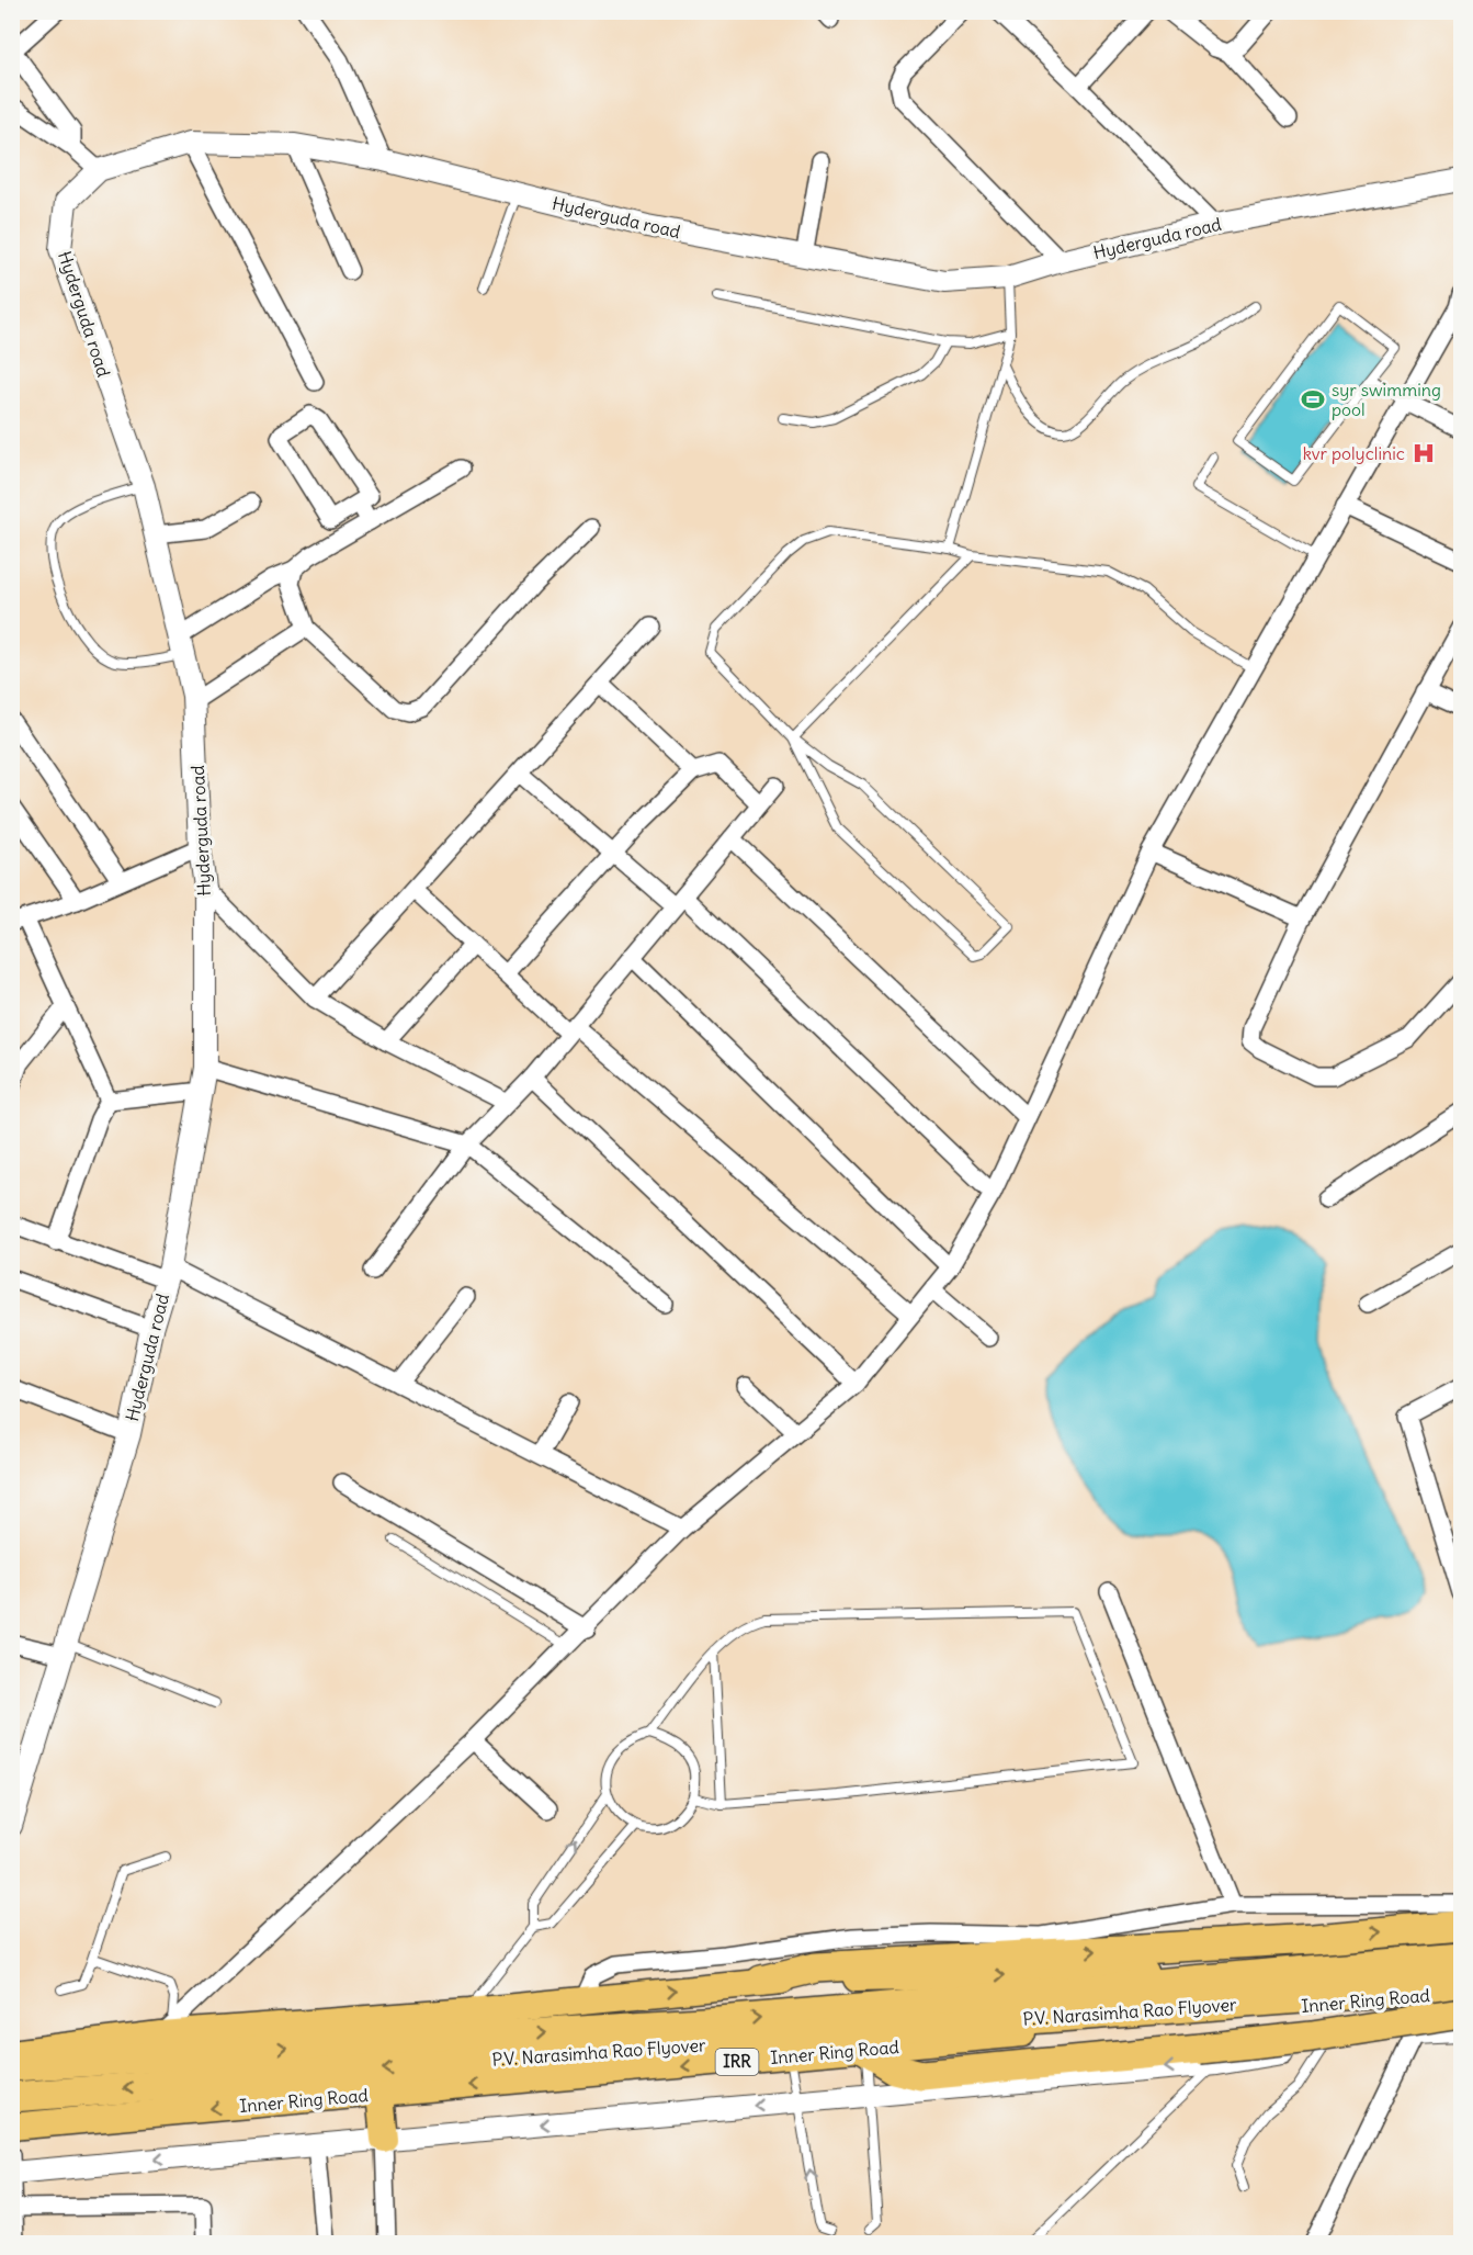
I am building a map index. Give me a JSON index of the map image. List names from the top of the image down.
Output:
{
  "streets": {
    "highway": ["P.V. Narasimha Rao Flyover"],
    "main road": ["Inner Ring Road", "IRR"],
    "street": ["Hyderguda road"]
  },
  "places": {
    "sports": ["syr swimming pool"],
    "hospital": ["kvr polyclinic"]
  }
}
